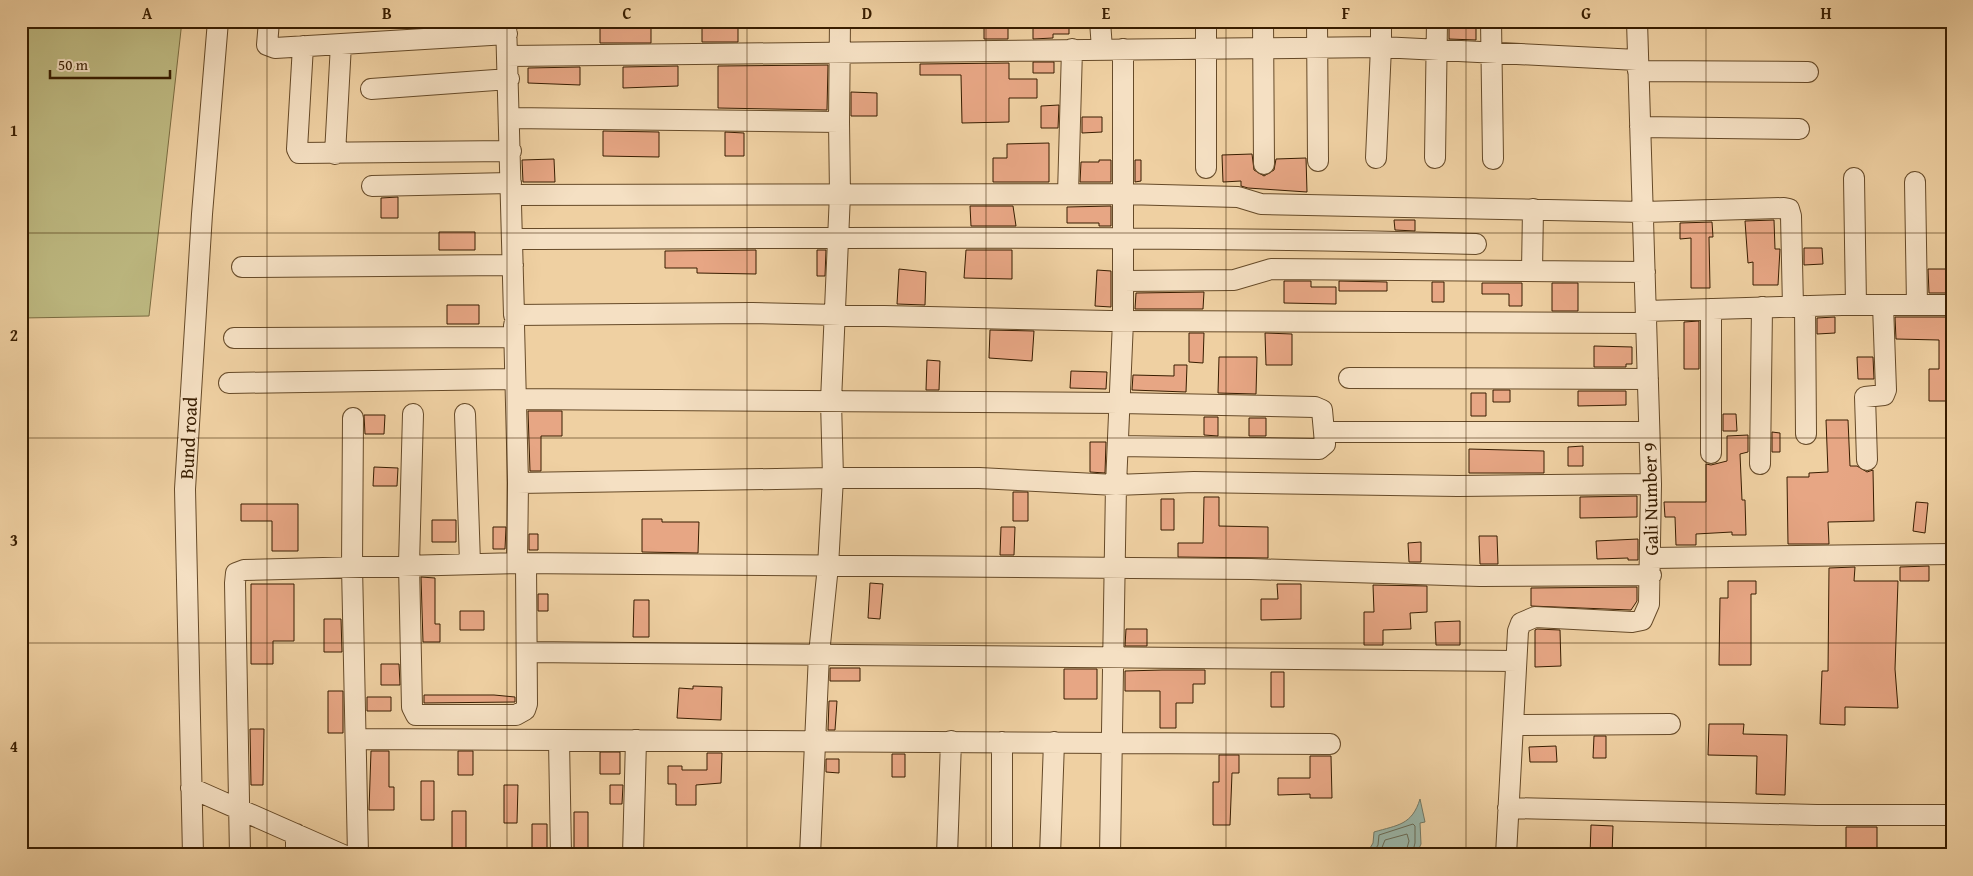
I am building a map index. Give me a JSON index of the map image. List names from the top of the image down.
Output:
{
  "streets": {
    "street": ["Bund road", "Gali Number 9"]
  },
  "scale_bar": "50 m",
  "grid": {
    "columns": [
      "A",
      "B",
      "C",
      "D",
      "E",
      "F",
      "G",
      "H"
    ],
    "rows": [
      "1",
      "2",
      "3",
      "4"
    ]
  }
}
